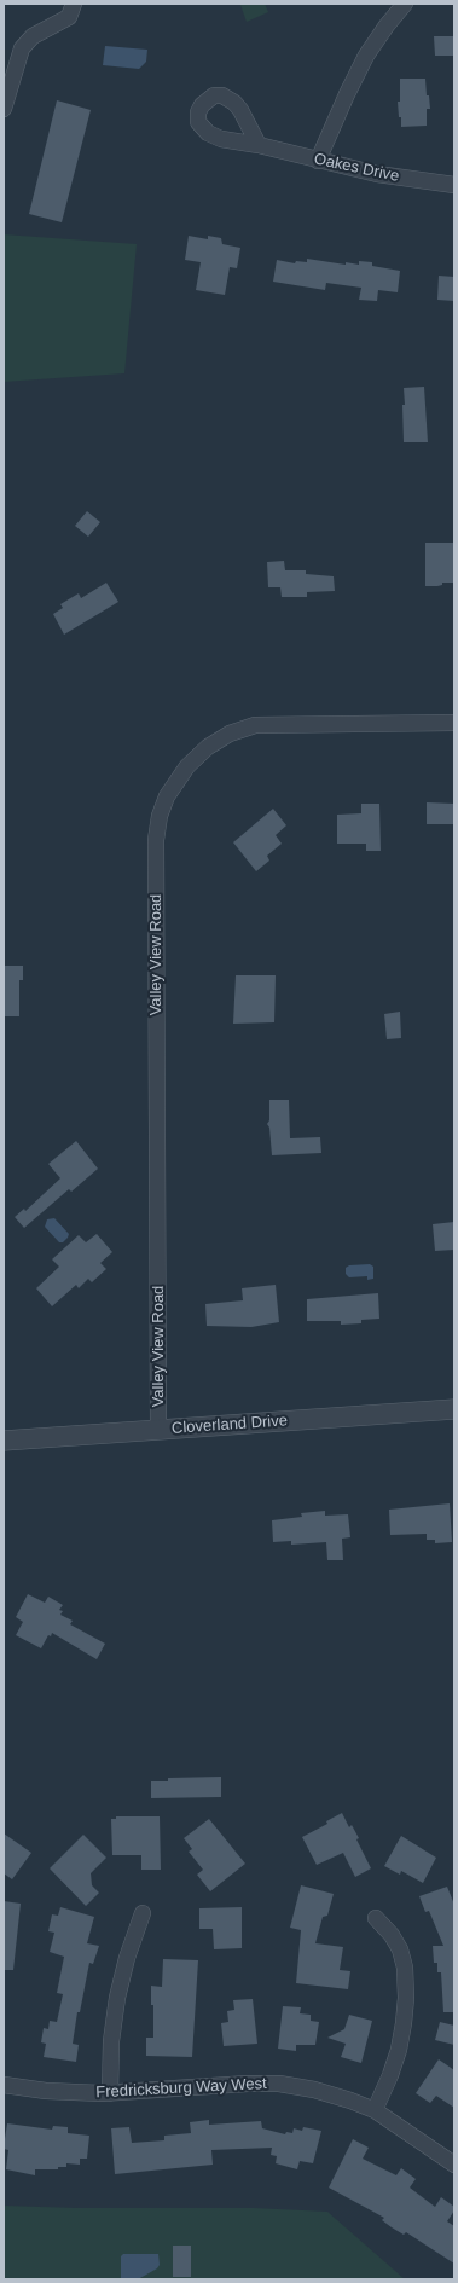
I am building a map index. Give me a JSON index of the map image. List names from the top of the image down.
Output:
{
  "streets": {
    "street": [
      "Oakes Drive",
      "Valley View Road",
      "Cloverland Drive",
      "Fredricksburg Way West"
    ]
  },
  "crossings": [
    ["Valley View Road", "Cloverland Drive"]
  ]
}
